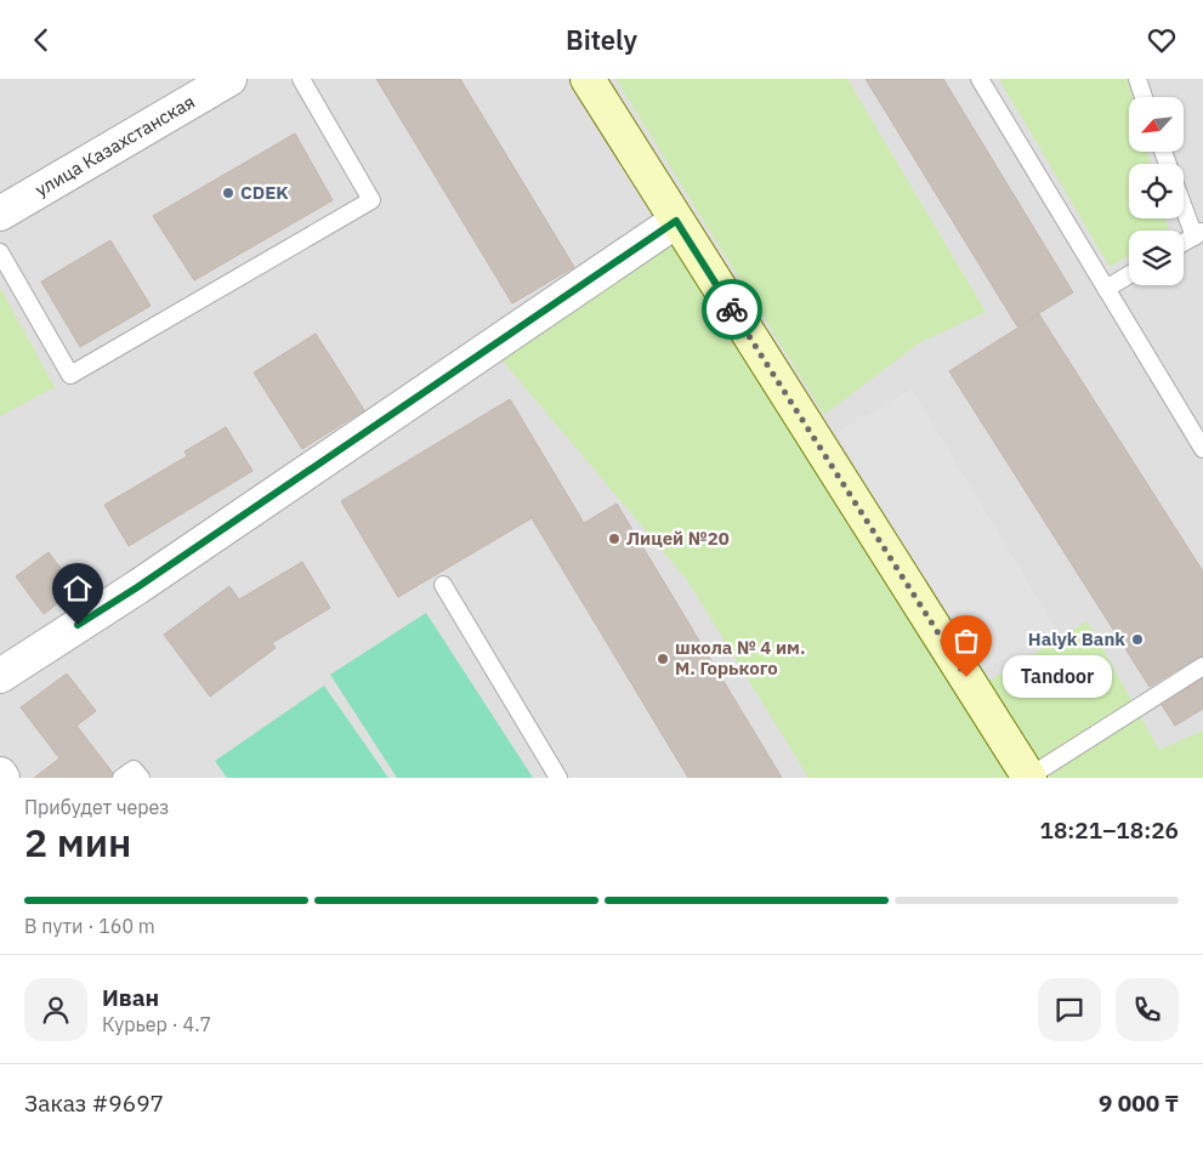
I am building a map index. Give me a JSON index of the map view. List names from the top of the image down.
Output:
{
  "streets": {
    "street": ["улица Казахстанская"]
  },
  "places": [
    "CDEK",
    "Лицей №20",
    "Halyk Bank",
    "школа № 4 им. М. Горького",
    "Tandoor"
  ],
  "north": "bottom left",
  "page": {
    "header": "Bitely",
    "bubble": "Tandoor",
    "heading": ["2 мин", "Прибудет через", "18:21–18:26"],
    "panel": [
      "Иван",
      "Курьер · 4.7",
      "Заказ #9697",
      "9 000 ₸"
    ],
    "bar": "В пути · 160 m"
  }
}
